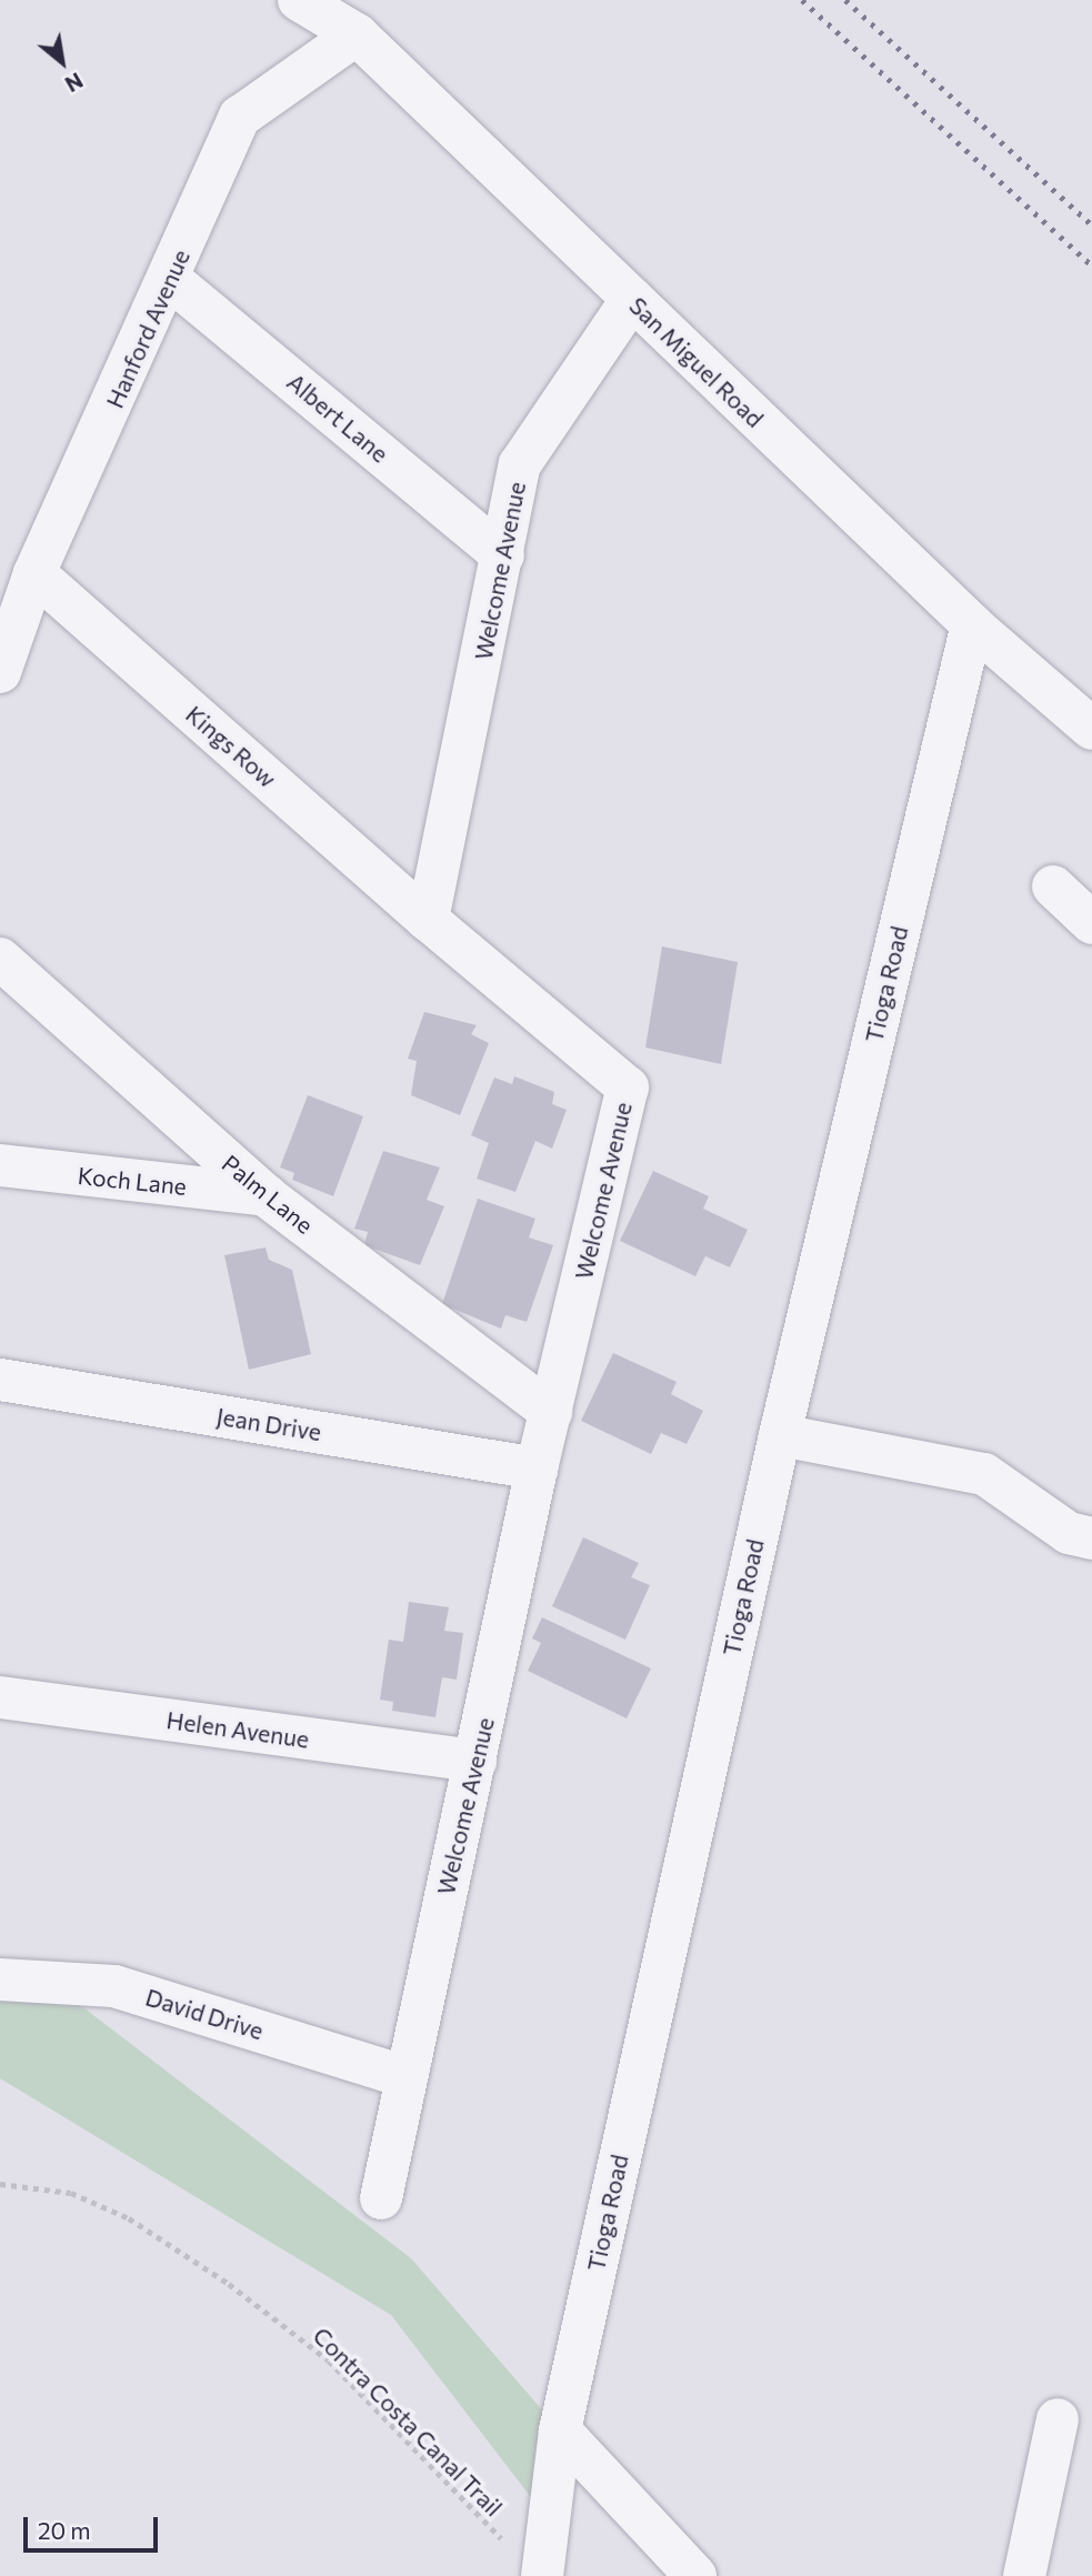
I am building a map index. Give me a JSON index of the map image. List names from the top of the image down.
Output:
{
  "streets": {
    "street": [
      "Hanford Avenue",
      "San Miguel Road",
      "Albert Lane",
      "Welcome Avenue",
      "Kings Row",
      "Tioga Road",
      "Koch Lane",
      "Palm Lane",
      "Jean Drive",
      "Helen Avenue",
      "David Drive"
    ],
    "path": ["Contra Costa Canal Trail"]
  },
  "crossings": [
    ["Hanford Avenue", "San Miguel Road"],
    ["Hanford Avenue", "Albert Lane"],
    ["Hanford Avenue", "Kings Row"],
    ["San Miguel Road", "Welcome Avenue"],
    ["San Miguel Road", "Tioga Road"],
    ["Albert Lane", "Welcome Avenue"],
    ["Welcome Avenue", "Kings Row"],
    ["Welcome Avenue", "Palm Lane"],
    ["Welcome Avenue", "Jean Drive"],
    ["Welcome Avenue", "Helen Avenue"],
    ["Welcome Avenue", "David Drive"],
    ["Koch Lane", "Palm Lane"]
  ],
  "scale_bar": "20 m",
  "north": "bottom right"
}
